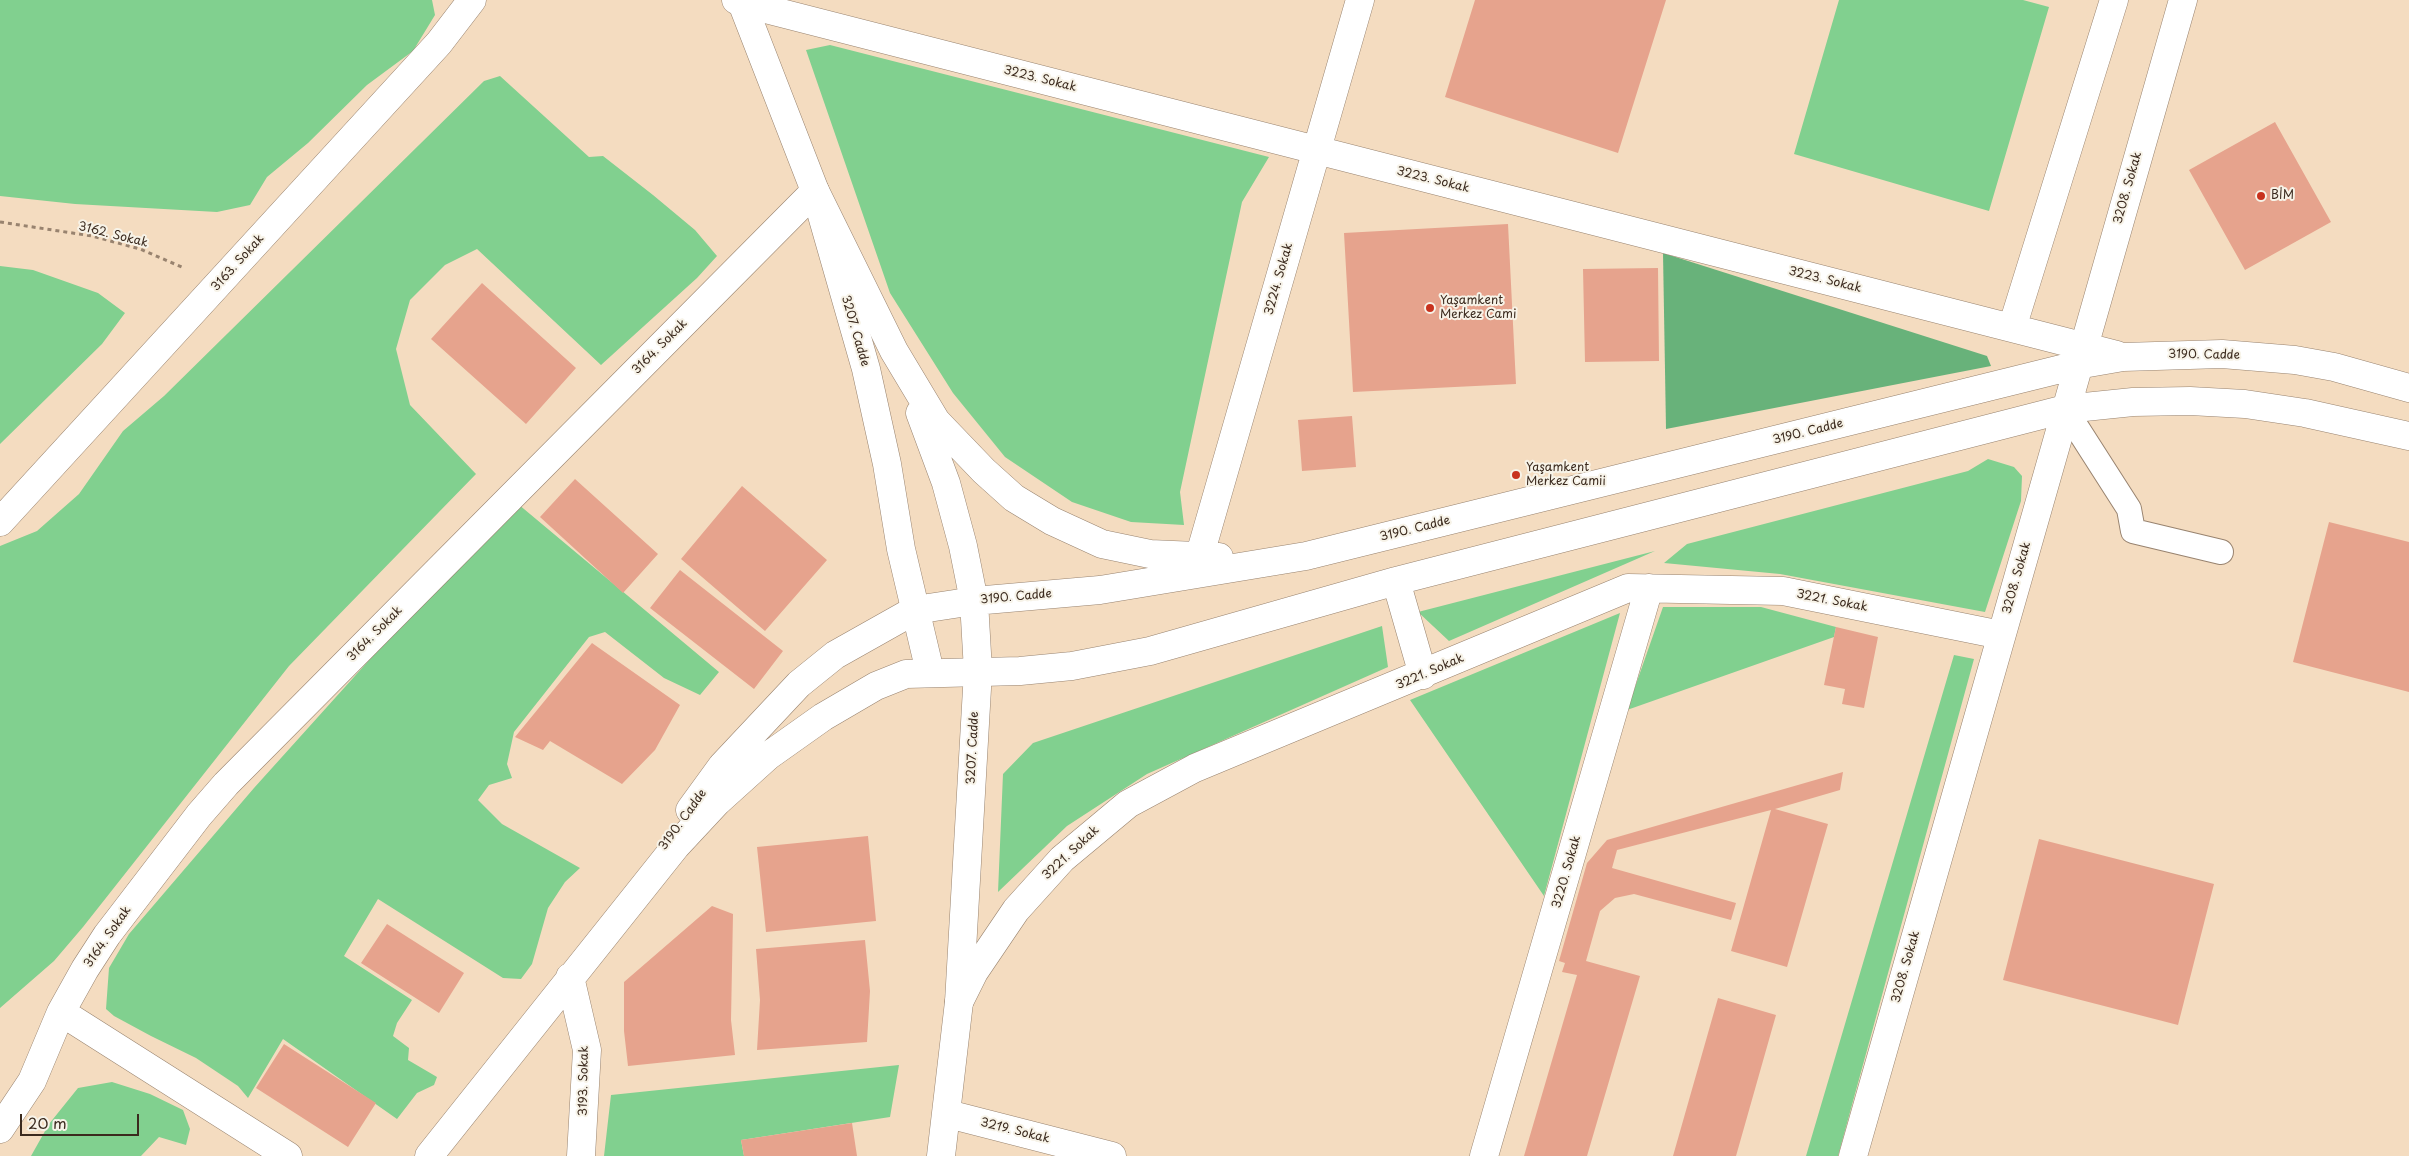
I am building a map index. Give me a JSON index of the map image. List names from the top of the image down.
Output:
{
  "streets": {
    "street": [
      "3223. Sokak",
      "3208. Sokak",
      "3163. Sokak",
      "3224. Sokak",
      "3207. Cadde",
      "3164. Sokak",
      "3190. Cadde",
      "3221. Sokak",
      "3220. Sokak",
      "3193. Sokak",
      "3219. Sokak"
    ],
    "path": ["3162. Sokak"]
  },
  "crossings": [
    ["3223. Sokak", "3208. Sokak"],
    ["3223. Sokak", "3224. Sokak"],
    ["3223. Sokak", "3207. Cadde"],
    ["3223. Sokak", "3190. Cadde"],
    ["3208. Sokak", "3190. Cadde"],
    ["3208. Sokak", "3221. Sokak"],
    ["3162. Sokak", "3163. Sokak"],
    ["3207. Cadde", "3164. Sokak"],
    ["3207. Cadde", "3190. Cadde"],
    ["3207. Cadde", "3221. Sokak"],
    ["3207. Cadde", "3219. Sokak"],
    ["3190. Cadde", "3193. Sokak"],
    ["3221. Sokak", "3220. Sokak"]
  ],
  "places": ["BİM", "Yaşamkent Merkez Cami", "Yaşamkent Merkez Camii"],
  "scale_bar": "20 m"
}
